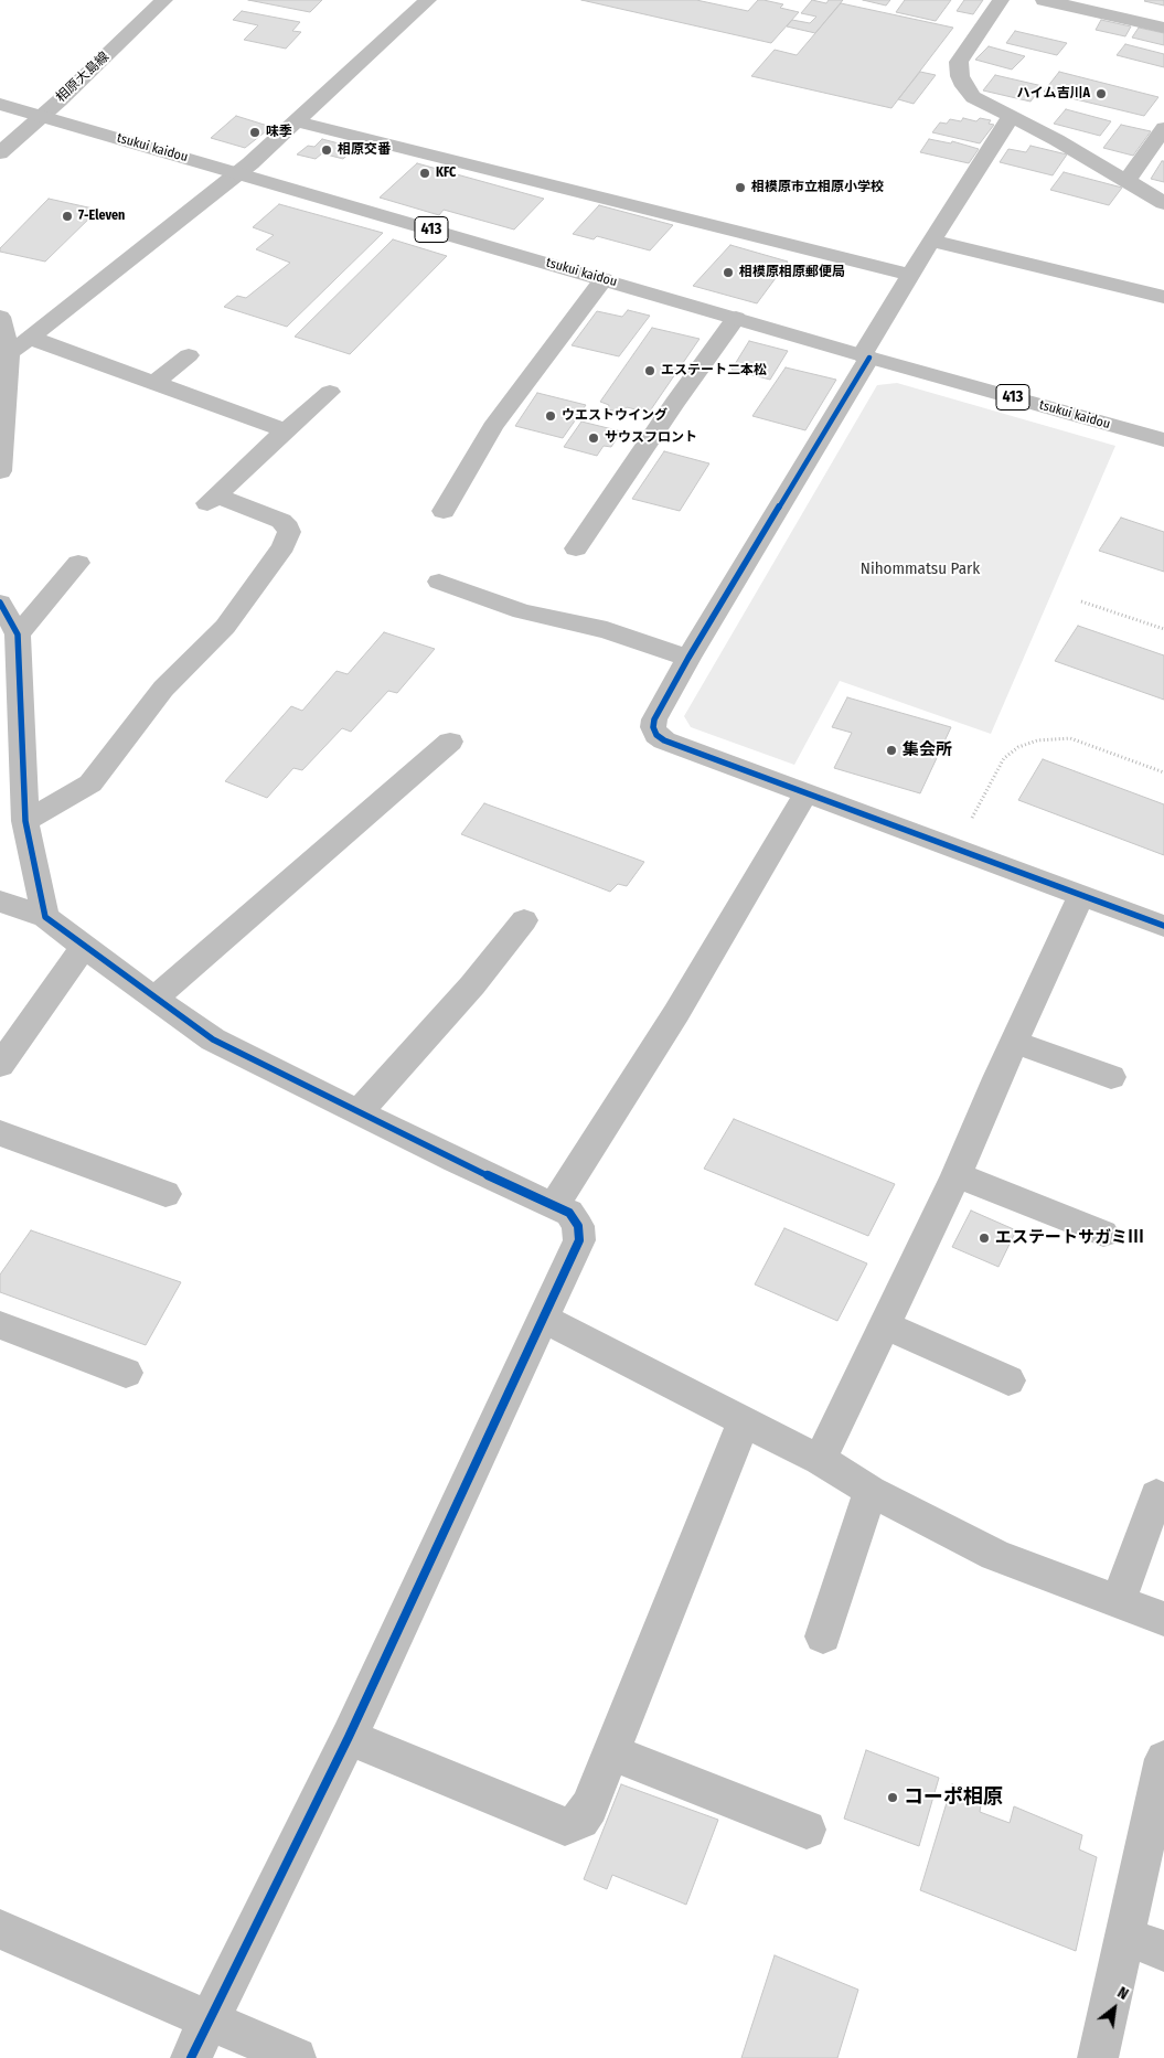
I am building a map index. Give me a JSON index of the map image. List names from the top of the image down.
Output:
{
  "streets": {
    "main road": ["相原大島線", "tsukui kaidou", "413"]
  },
  "crossings": [
    ["相原大島線", "tsukui kaidou"]
  ],
  "parks": ["Nihommatsu Park"],
  "places": [
    "ハイム吉川A",
    "味季",
    "相原交番",
    "KFC",
    "相模原市立相原小学校",
    "7-Eleven",
    "相模原相原郵便局",
    "エステート二本松",
    "ウエストウイング",
    "サウスフロント",
    "集会所",
    "エステートサガミⅢ",
    "コーポ相原"
  ],
  "north": "top right"
}
